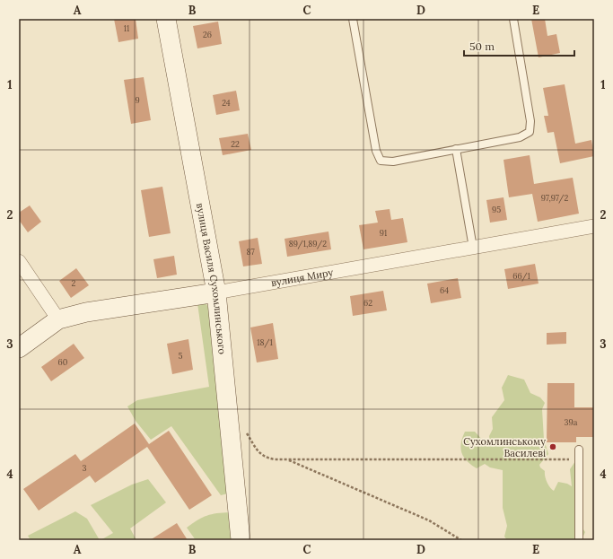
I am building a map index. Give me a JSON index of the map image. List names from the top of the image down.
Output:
{
  "streets": {
    "street": ["вулиця Миру", "вулиця Василя Сухомлинського"]
  },
  "crossings": [
    ["вулиця Миру", "вулиця Василя Сухомлинського"]
  ],
  "places": ["Сухомлинському Василеві"],
  "house_numbers": [
    "11",
    "26",
    "9",
    "24",
    "22",
    "97,97/2",
    "95",
    "91",
    "89/1,89/2",
    "87",
    "66/1",
    "2",
    "64",
    "62",
    "18/1",
    "5",
    "60",
    "39а",
    "3"
  ],
  "scale_bar": "50 m",
  "grid": {
    "columns": [
      "A",
      "B",
      "C",
      "D",
      "E"
    ],
    "rows": [
      "1",
      "2",
      "3",
      "4"
    ]
  }
}
